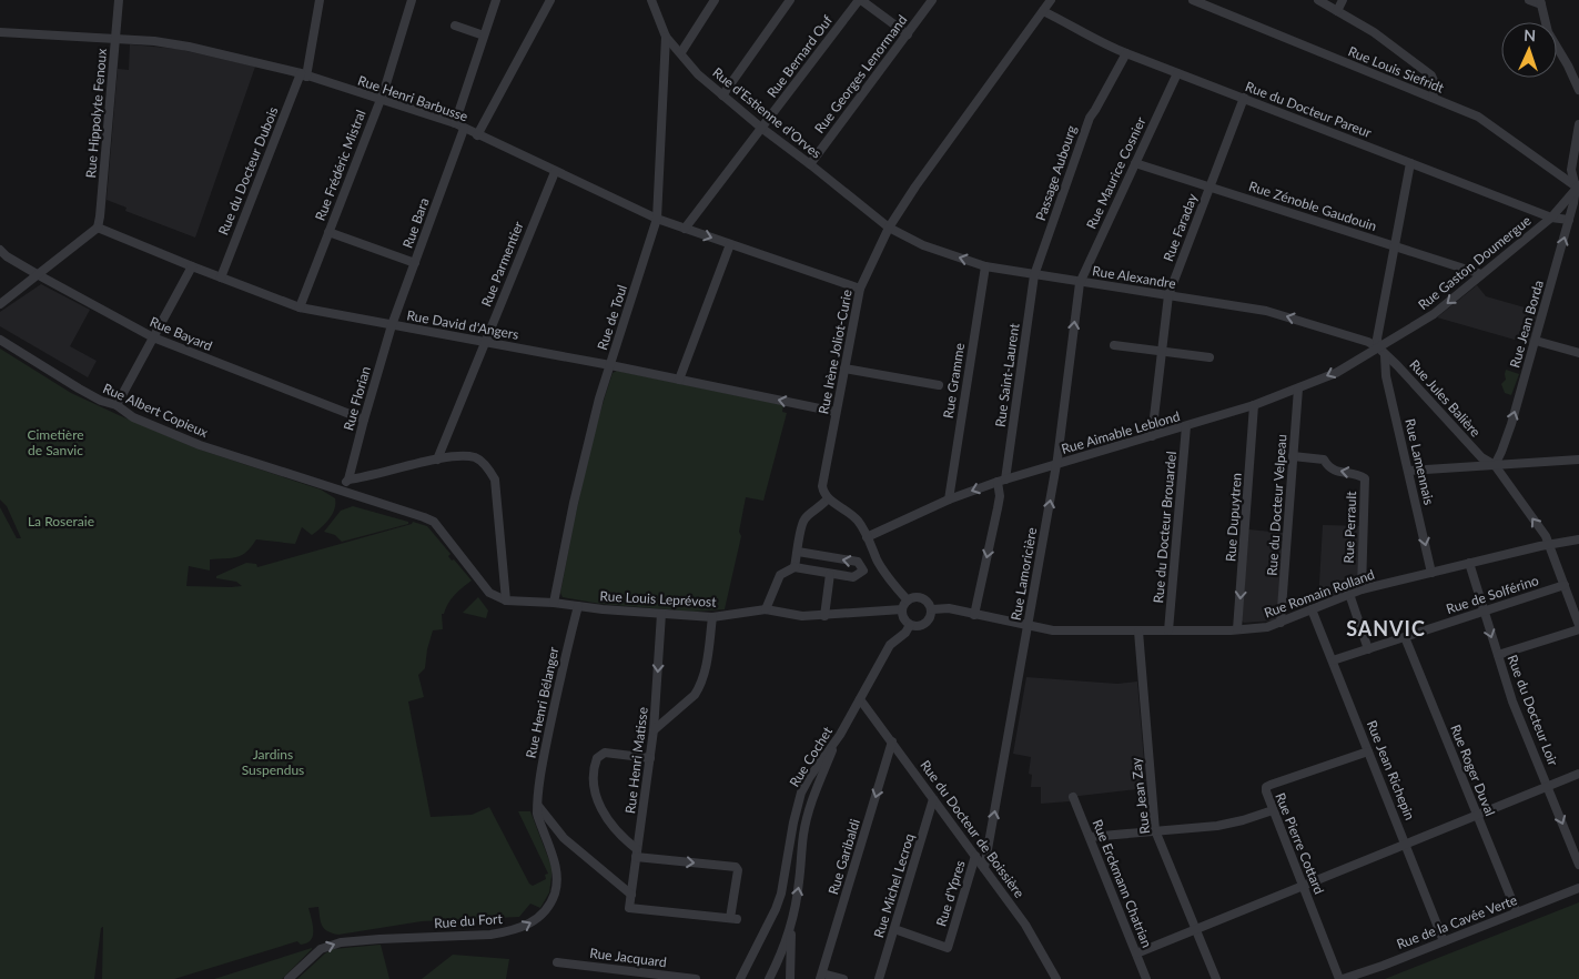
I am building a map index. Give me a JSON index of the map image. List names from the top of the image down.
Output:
{
  "streets": {
    "street": [
      "Rue Bernard Ouf",
      "Rue Louis Siefridt",
      "Rue Georges Lenormand",
      "Rue Henri Barbusse",
      "Rue du Docteur Pareur",
      "Rue Hippolyte Fenoux",
      "Rue d'Estienne d'Orves",
      "Rue Frédéric Mistral",
      "Rue du Docteur Dubois",
      "Passage Aubourg",
      "Rue Maurice Cosnier",
      "Rue Zénoble Gaudouin",
      "Rue Bara",
      "Rue Faraday",
      "Rue Gaston Doumergue",
      "Rue Parmentier",
      "Rue Alexandre",
      "Rue de Toul",
      "Rue Jean Borda",
      "Rue David d'Angers",
      "Rue Bayard",
      "Rue Irène Joliot-Curie",
      "Rue Saint-Laurent",
      "Rue Gramme",
      "Rue Florian",
      "Rue Jules Balière",
      "Rue Albert Copieux",
      "Rue Aimable Leblond",
      "Rue Lamennais",
      "Rue du Docteur Velpeau",
      "Rue Dupuytren",
      "Rue du Docteur Brouardel",
      "Rue Perrault",
      "Rue Lamoricière",
      "Rue Romain Rolland",
      "Rue de Solférino",
      "Rue Louis Leprévost",
      "Rue Henri Bélanger",
      "Rue du Docteur Loir",
      "Rue Cochet",
      "Rue Henri Matisse",
      "Rue Jean Richepin",
      "Rue Roger Duval",
      "Rue Jean Zay",
      "Rue du Docteur de Boissière",
      "Rue Pierre Cottard",
      "Rue Garibaldi",
      "Rue Erckmann Chatrian",
      "Rue Michel Lecroq",
      "Rue d'Ypres",
      "Rue du Fort",
      "Rue de la Cavée Verte",
      "Rue Jacquard"
    ]
  },
  "crossings": [
    ["Rue Bernard Ouf", "Rue Henri Barbusse"],
    ["Rue Bernard Ouf", "Rue d'Estienne d'Orves"],
    ["Rue Louis Siefridt", "Rue Gaston Doumergue"],
    ["Rue Louis Siefridt", "Rue Jean Borda"],
    ["Rue Georges Lenormand", "Rue d'Estienne d'Orves"],
    ["Rue Henri Barbusse", "Rue Hippolyte Fenoux"],
    ["Rue Henri Barbusse", "Rue Frédéric Mistral"],
    ["Rue Henri Barbusse", "Rue du Docteur Dubois"],
    ["Rue Henri Barbusse", "Rue Bara"],
    ["Rue Henri Barbusse", "Rue Parmentier"],
    ["Rue Henri Barbusse", "Rue de Toul"],
    ["Rue Henri Barbusse", "Rue Irène Joliot-Curie"],
    ["Rue du Docteur Pareur", "Passage Aubourg"],
    ["Rue du Docteur Pareur", "Rue Maurice Cosnier"],
    ["Rue du Docteur Pareur", "Rue Faraday"],
    ["Rue du Docteur Pareur", "Rue Gaston Doumergue"],
    ["Rue du Docteur Pareur", "Rue Jean Borda"],
    ["Rue du Docteur Pareur", "Rue Irène Joliot-Curie"],
    ["Rue Hippolyte Fenoux", "Rue David d'Angers"],
    ["Rue d'Estienne d'Orves", "Rue Alexandre"],
    ["Rue d'Estienne d'Orves", "Rue de Toul"],
    ["Rue d'Estienne d'Orves", "Rue Irène Joliot-Curie"],
    ["Rue Frédéric Mistral", "Rue David d'Angers"],
    ["Rue du Docteur Dubois", "Rue David d'Angers"],
    ["Passage Aubourg", "Rue Alexandre"],
    ["Passage Aubourg", "Rue Saint-Laurent"],
    ["Rue Maurice Cosnier", "Rue Zénoble Gaudouin"],
    ["Rue Maurice Cosnier", "Rue Alexandre"],
    ["Rue Maurice Cosnier", "Rue Lamoricière"],
    ["Rue Zénoble Gaudouin", "Rue Faraday"],
    ["Rue Zénoble Gaudouin", "Rue Gaston Doumergue"],
    ["Rue Bara", "Rue David d'Angers"],
    ["Rue Bara", "Rue Florian"],
    ["Rue Faraday", "Rue Alexandre"],
    ["Rue Faraday", "Rue Aimable Leblond"],
    ["Rue Gaston Doumergue", "Rue Alexandre"],
    ["Rue Gaston Doumergue", "Rue Jean Borda"],
    ["Rue Gaston Doumergue", "Rue Jules Balière"],
    ["Rue Gaston Doumergue", "Rue Aimable Leblond"],
    ["Rue Parmentier", "Rue David d'Angers"],
    ["Rue Alexandre", "Rue Irène Joliot-Curie"],
    ["Rue Alexandre", "Rue Saint-Laurent"],
    ["Rue Alexandre", "Rue Gramme"],
    ["Rue Alexandre", "Rue Jules Balière"],
    ["Rue Alexandre", "Rue Aimable Leblond"],
    ["Rue Alexandre", "Rue Lamoricière"],
    ["Rue de Toul", "Rue David d'Angers"],
    ["Rue Jean Borda", "Rue Jules Balière"],
    ["Rue David d'Angers", "Rue Irène Joliot-Curie"],
    ["Rue David d'Angers", "Rue Florian"],
    ["Rue Bayard", "Rue Florian"],
    ["Rue Saint-Laurent", "Rue Aimable Leblond"],
    ["Rue Saint-Laurent", "Rue Romain Rolland"],
    ["Rue Gramme", "Rue Aimable Leblond"],
    ["Rue Jules Balière", "Rue Aimable Leblond"],
    ["Rue Jules Balière", "Rue Lamennais"],
    ["Rue Jules Balière", "Rue Romain Rolland"],
    ["Rue Jules Balière", "Rue de Solférino"],
    ["Rue Aimable Leblond", "Rue du Docteur Velpeau"],
    ["Rue Aimable Leblond", "Rue Dupuytren"],
    ["Rue Aimable Leblond", "Rue du Docteur Brouardel"],
    ["Rue Aimable Leblond", "Rue Lamoricière"],
    ["Rue Lamennais", "Rue Romain Rolland"],
    ["Rue du Docteur Velpeau", "Rue Perrault"],
    ["Rue du Docteur Velpeau", "Rue Romain Rolland"],
    ["Rue Dupuytren", "Rue Romain Rolland"],
    ["Rue du Docteur Brouardel", "Rue Romain Rolland"],
    ["Rue Perrault", "Rue Romain Rolland"],
    ["Rue Lamoricière", "Rue Romain Rolland"],
    ["Rue Lamoricière", "Rue du Docteur de Boissière"],
    ["Rue Romain Rolland", "Rue Louis Leprévost"],
    ["Rue Romain Rolland", "Rue du Docteur Loir"],
    ["Rue Romain Rolland", "Rue Cochet"],
    ["Rue Romain Rolland", "Rue Jean Richepin"],
    ["Rue Romain Rolland", "Rue Jean Zay"],
    ["Rue de Solférino", "Rue du Docteur Loir"],
    ["Rue de Solférino", "Rue Jean Richepin"],
    ["Rue de Solférino", "Rue Roger Duval"],
    ["Rue Louis Leprévost", "Rue Henri Bélanger"],
    ["Rue Louis Leprévost", "Rue Cochet"],
    ["Rue Louis Leprévost", "Rue Henri Matisse"],
    ["Rue Henri Bélanger", "Rue du Fort"],
    ["Rue Cochet", "Rue du Docteur de Boissière"],
    ["Rue Jean Richepin", "Rue Pierre Cottard"],
    ["Rue Jean Richepin", "Rue de la Cavée Verte"],
    ["Rue Roger Duval", "Rue de la Cavée Verte"],
    ["Rue du Docteur de Boissière", "Rue Garibaldi"],
    ["Rue du Docteur de Boissière", "Rue Michel Lecroq"],
    ["Rue du Docteur de Boissière", "Rue d'Ypres"],
    ["Rue Pierre Cottard", "Rue de la Cavée Verte"],
    ["Rue Michel Lecroq", "Rue d'Ypres"]
  ],
  "one_way": [
    "Rue Gaston Doumergue",
    "Rue Alexandre",
    "Rue Jean Borda",
    "Rue Saint-Laurent",
    "Rue Lamennais",
    "Rue Dupuytren",
    "Rue Lamoricière",
    "Rue du Docteur Loir"
  ],
  "districts": ["SANVIC"],
  "parks": ["Cimetière de Sanvic", "La Roseraie", "Jardins Suspendus"],
  "north": "top"
}
